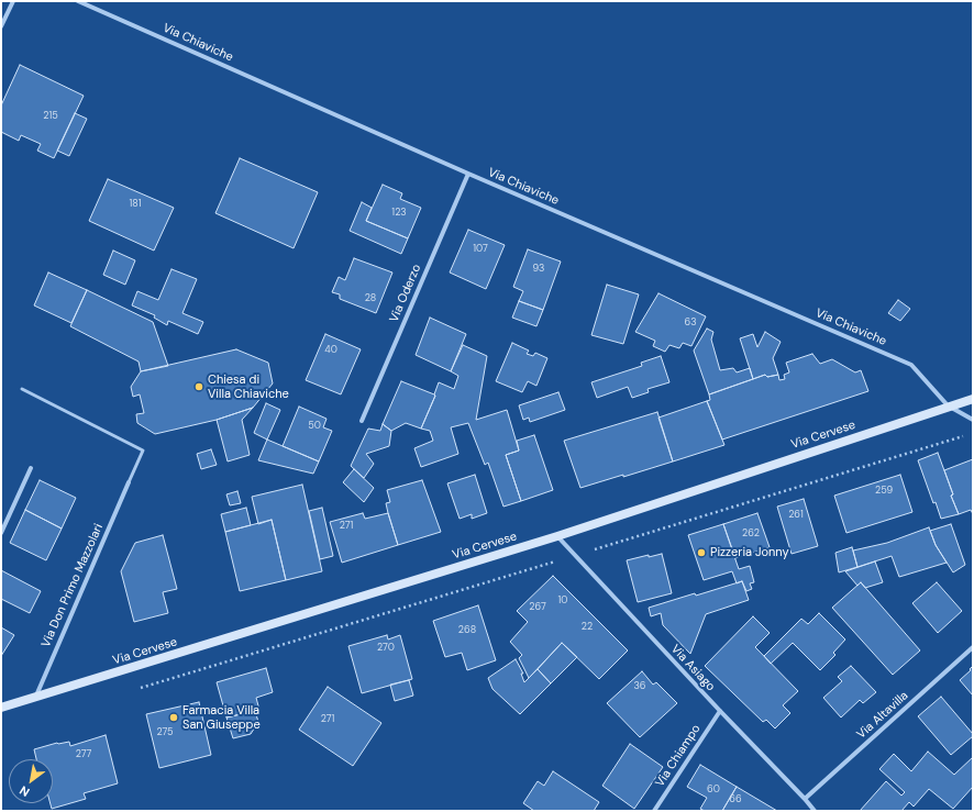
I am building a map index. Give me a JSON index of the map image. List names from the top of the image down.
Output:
{
  "streets": {
    "main road": ["Via Cervese"],
    "street": [
      "Via Chiaviche",
      "Via Oderzo",
      "Via Don Primo Mazzolari",
      "Via Asiago",
      "Via Altavilla",
      "Via Chiampo"
    ]
  },
  "crossings": [
    ["Via Chiaviche", "Via Oderzo"],
    ["Via Chiaviche", "Via Cervese"],
    ["Via Cervese", "Via Don Primo Mazzolari"],
    ["Via Cervese", "Via Asiago"],
    ["Via Asiago", "Via Altavilla"],
    ["Via Asiago", "Via Chiampo"]
  ],
  "places": ["Chiesa di Villa Chiaviche", "Pizzeria Jonny", "Farmacia Villa San Giuseppe"],
  "house_numbers": [
    "215",
    "181",
    "123",
    "107",
    "93",
    "28",
    "63",
    "40",
    "50",
    "259",
    "261",
    "271",
    "262",
    "10",
    "267",
    "22",
    "268",
    "270",
    "36",
    "271",
    "275",
    "277",
    "60",
    "66"
  ],
  "north": "bottom left"
}
